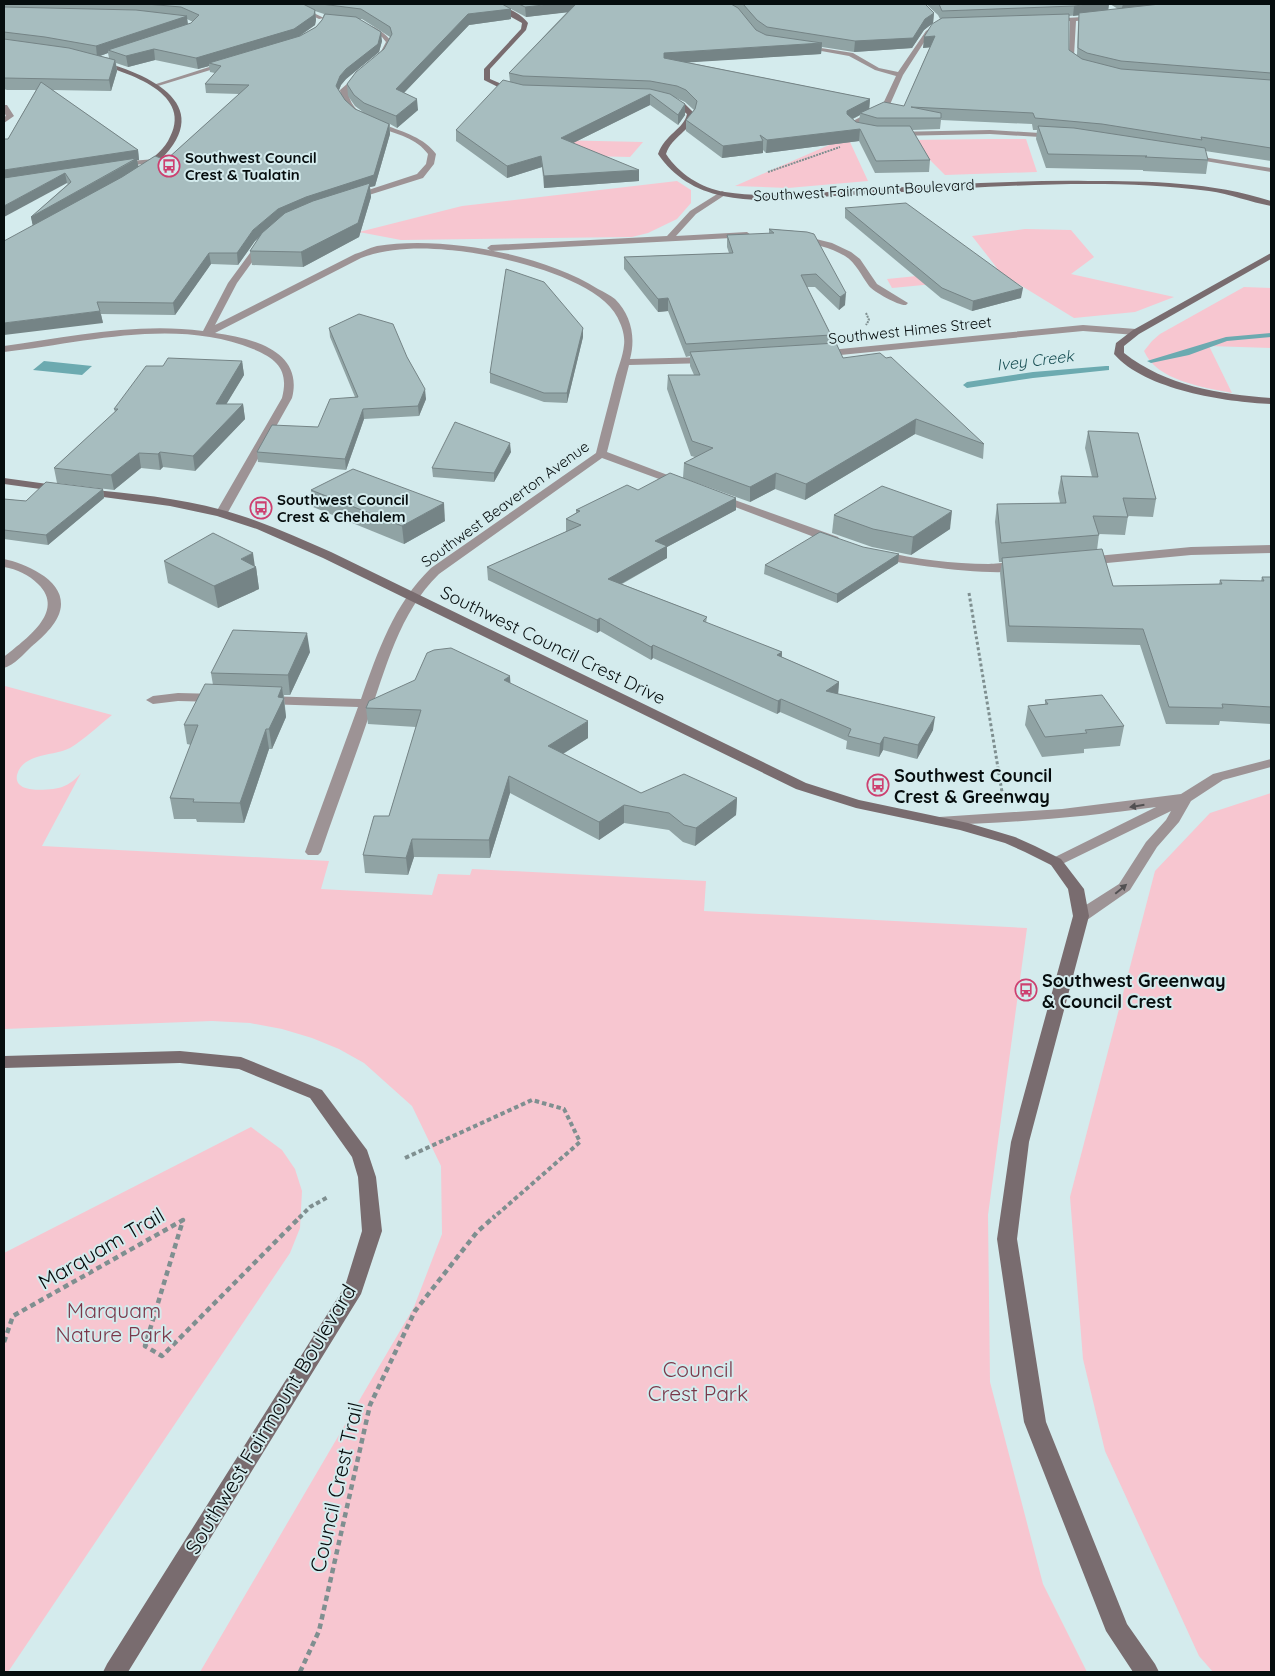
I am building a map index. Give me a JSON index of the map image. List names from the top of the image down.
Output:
{
  "streets": {
    "street": [
      "Southwest Fairmount Boulevard",
      "Southwest Himes Street",
      "Southwest Beaverton Avenue",
      "Southwest Council Crest Drive"
    ],
    "path": ["Marquam Trail", "Council Crest Trail"]
  },
  "crossings": [
    ["Southwest Beaverton Avenue", "Southwest Council Crest Drive"]
  ],
  "water": ["Ivey Creek"],
  "parks": ["Marquam Nature Park", "Council Crest Park"],
  "places": {
    "bus stop": [
      "Southwest Council Crest & Tualatin",
      "Southwest Council Crest & Chehalem",
      "Southwest Council Crest & Greenway",
      "Southwest Greenway & Council Crest"
    ]
  }
}
